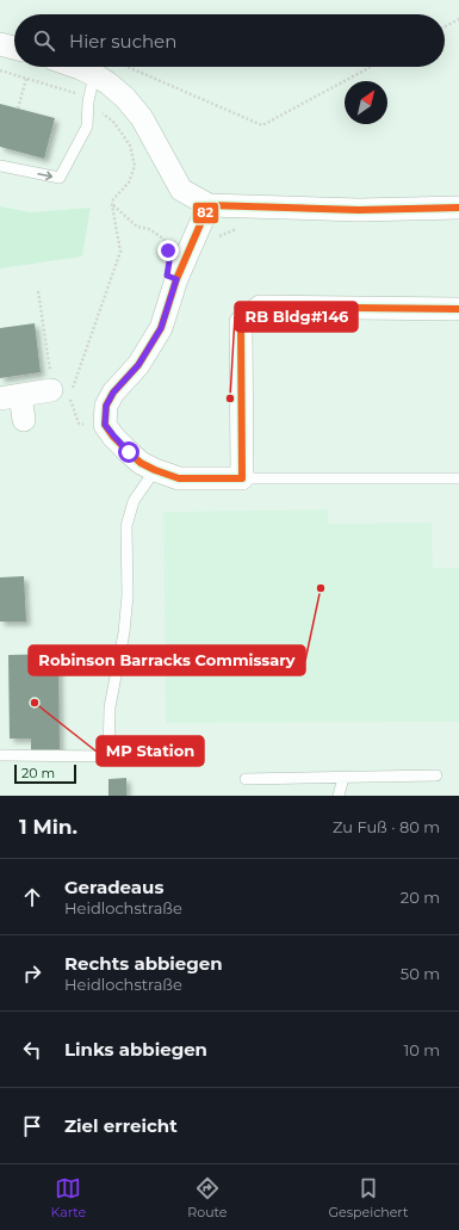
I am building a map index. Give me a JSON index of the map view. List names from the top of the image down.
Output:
{
  "places": ["RB Bldg#146", "Robinson Barracks Commissary", "MP Station"],
  "lines": ["transit line 82"],
  "scale_bar": "20 m",
  "north": "top right",
  "page": {
    "search": "Hier suchen",
    "scale": "20 m",
    "heading": ["1 Min.", "Zu Fuß · 80 m"],
    "list": [
      ["Geradeaus", "Heidlochstraße", "20 m"],
      ["Rechts abbiegen", "Heidlochstraße", "50 m"],
      ["Links abbiegen", "10 m"],
      "Ziel erreicht"
    ],
    "nav": ["Karte", "Route", "Gespeichert"]
  }
}
